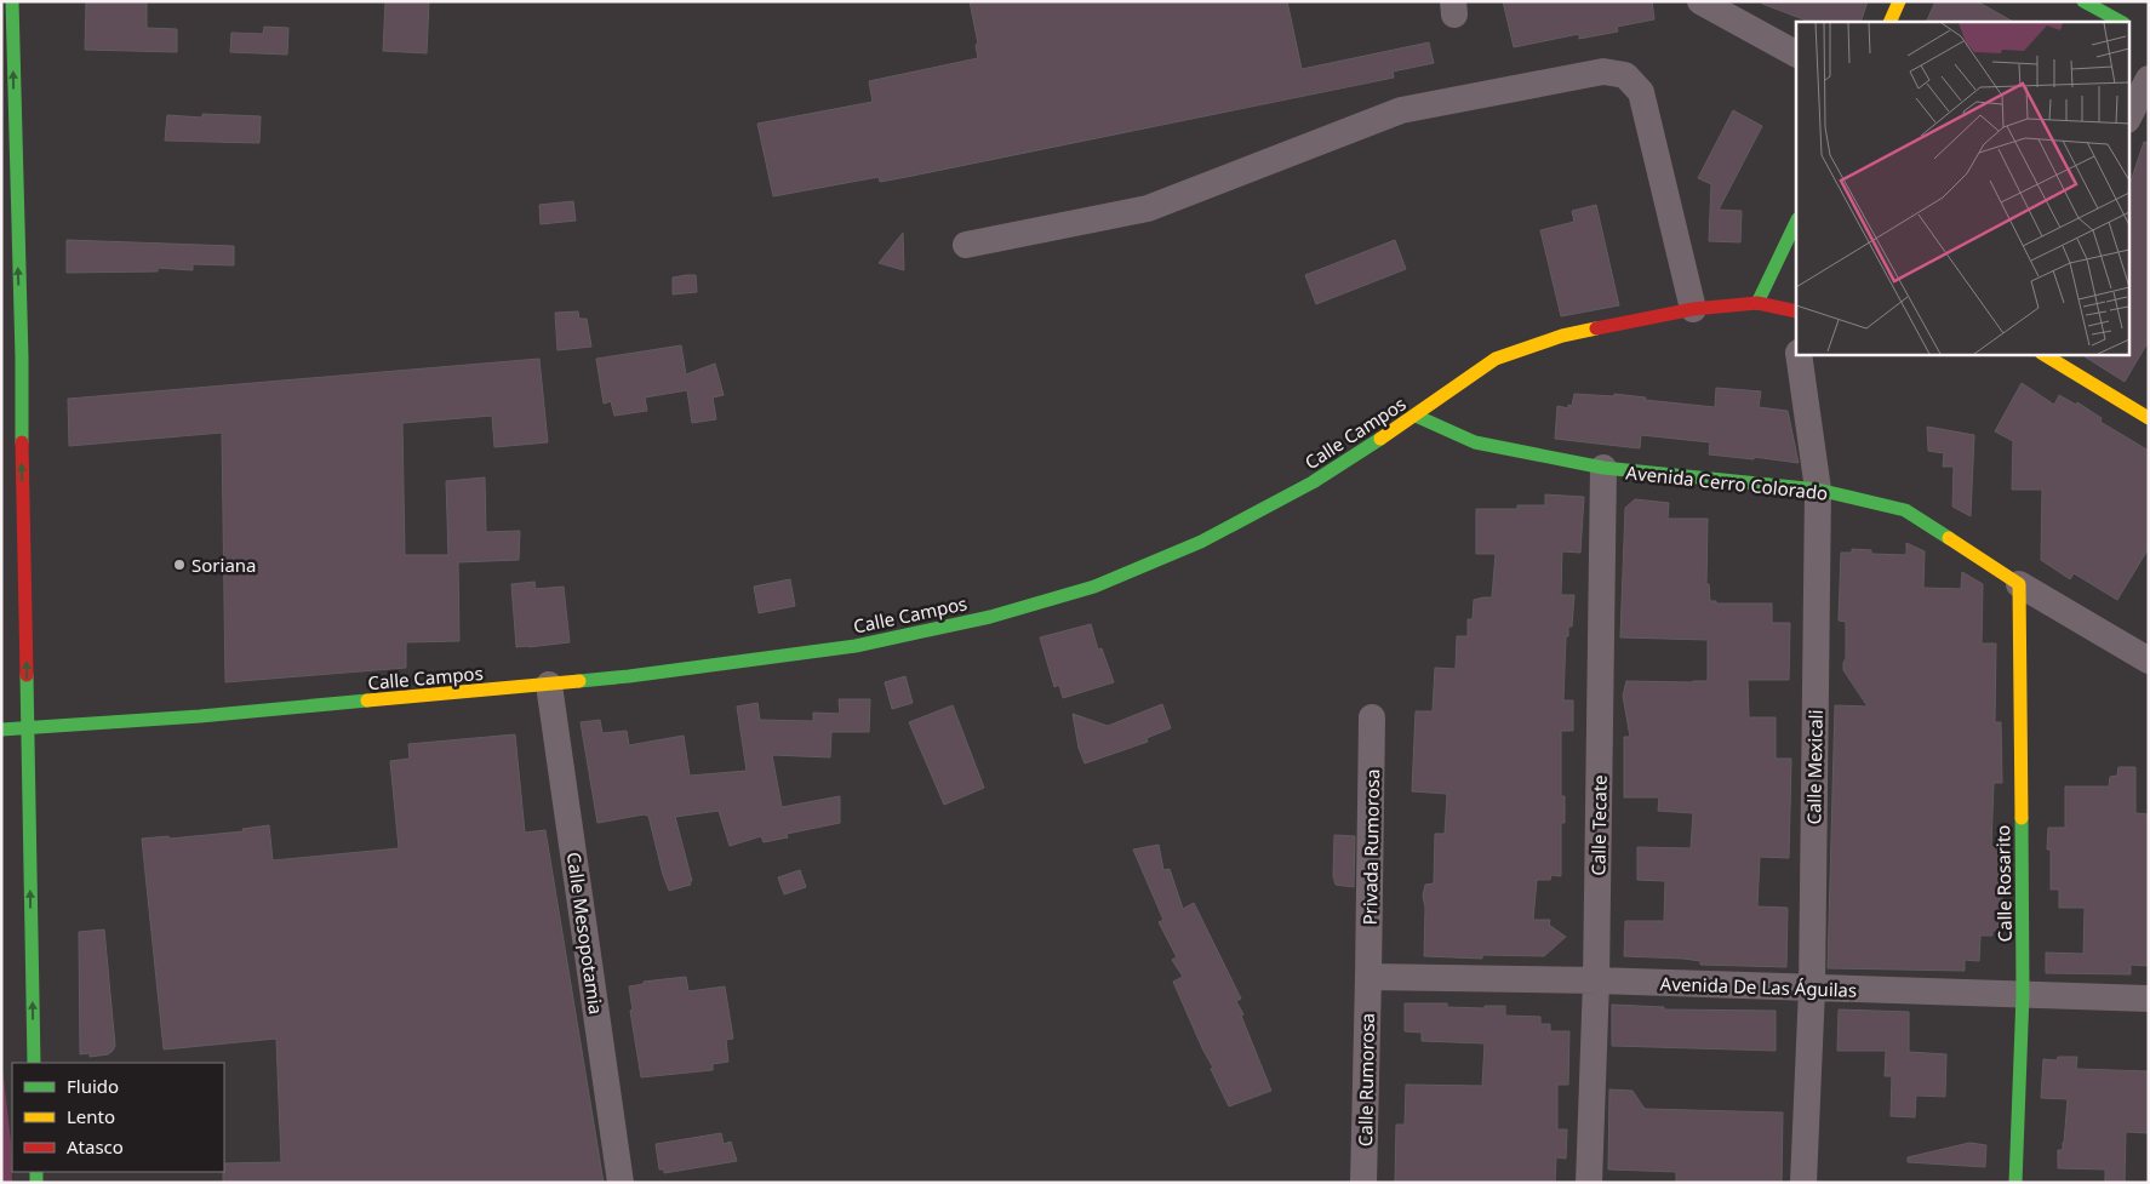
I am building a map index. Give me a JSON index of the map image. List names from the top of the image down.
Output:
{
  "streets": {
    "street": [
      "Calle Campos",
      "Avenida Cerro Colorado",
      "Calle Mexicali",
      "Calle Tecate",
      "Privada Rumorosa",
      "Calle Rosarito",
      "Calle Mesopotamia",
      "Avenida De Las Águilas",
      "Calle Rumorosa"
    ]
  },
  "crossings": [
    ["Calle Campos", "Avenida Cerro Colorado"],
    ["Calle Campos", "Calle Mesopotamia"],
    ["Avenida Cerro Colorado", "Calle Mexicali"],
    ["Avenida Cerro Colorado", "Calle Tecate"],
    ["Avenida Cerro Colorado", "Calle Rosarito"],
    ["Calle Mexicali", "Avenida De Las Águilas"],
    ["Calle Tecate", "Avenida De Las Águilas"],
    ["Privada Rumorosa", "Avenida De Las Águilas"],
    ["Privada Rumorosa", "Calle Rumorosa"],
    ["Calle Rosarito", "Avenida De Las Águilas"],
    ["Avenida De Las Águilas", "Calle Rumorosa"]
  ],
  "places": ["Soriana"],
  "legend": ["Fluido", "Lento", "Atasco"]
}
